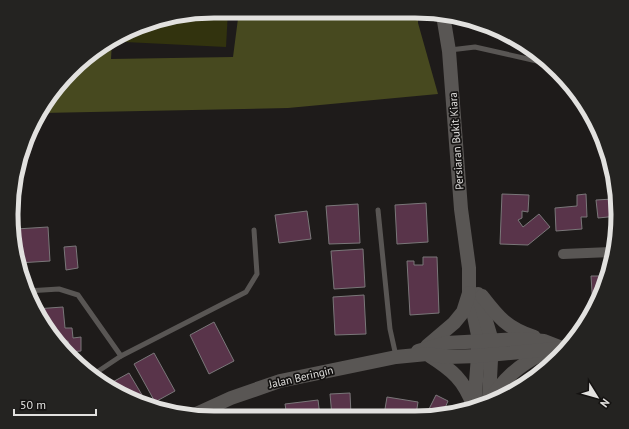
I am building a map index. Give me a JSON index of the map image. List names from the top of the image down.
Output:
{
  "streets": {
    "street": ["Persiaran Bukit Kiara", "Jalan Beringin"]
  },
  "crossings": [
    ["Persiaran Bukit Kiara", "Jalan Beringin"]
  ],
  "scale_bar": "50 m",
  "north": "bottom right"
}
